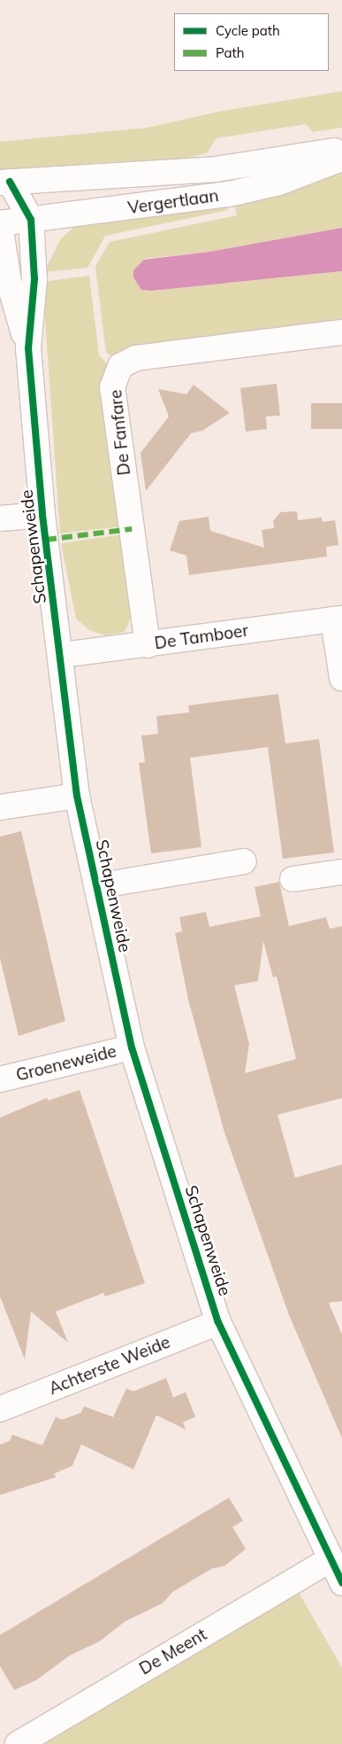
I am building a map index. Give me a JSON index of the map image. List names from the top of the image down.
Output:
{
  "streets": {
    "street": [
      "Vergertlaan",
      "De Fanfare",
      "Schapenweide",
      "De Tamboer",
      "Groeneweide",
      "Achterste Weide",
      "De Meent"
    ]
  },
  "crossings": [
    ["Vergertlaan", "Schapenweide"],
    ["De Fanfare", "De Tamboer"],
    ["Schapenweide", "De Tamboer"],
    ["Schapenweide", "Groeneweide"],
    ["Schapenweide", "Achterste Weide"],
    ["Schapenweide", "De Meent"]
  ],
  "legend": ["Cycle path", "Path"]
}
